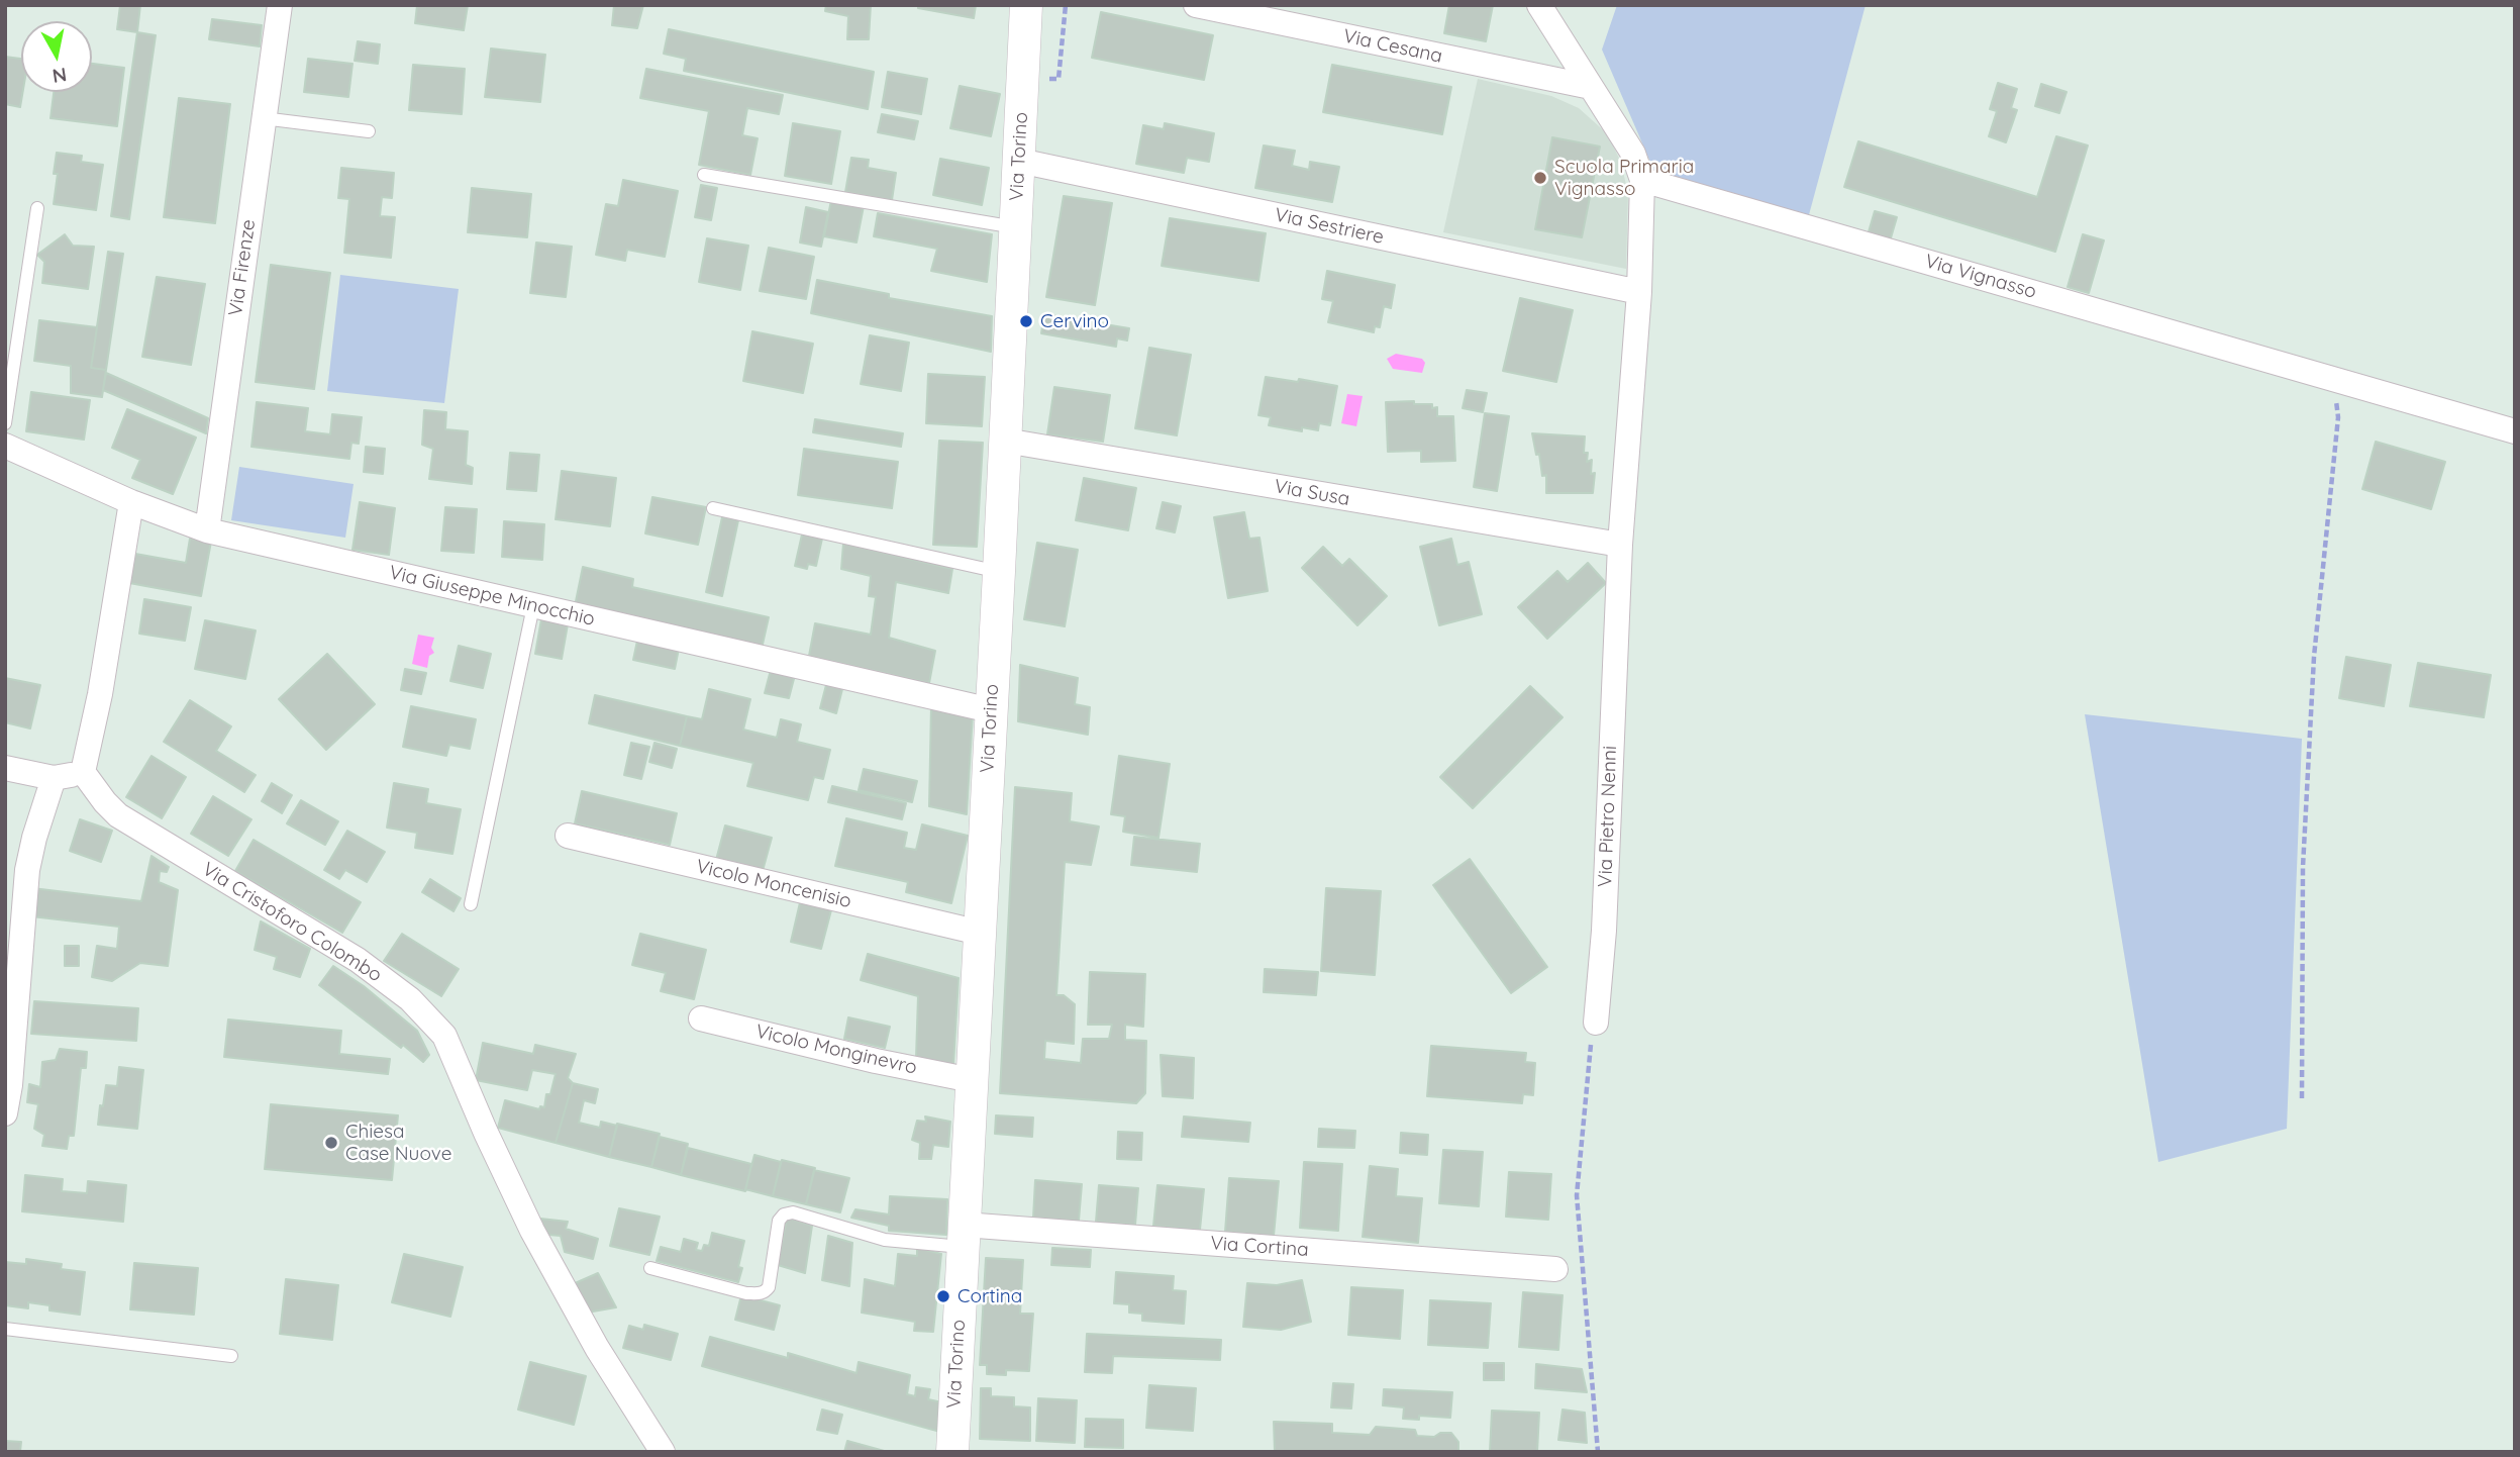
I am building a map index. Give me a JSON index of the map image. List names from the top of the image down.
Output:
{
  "streets": {
    "street": [
      "Via Cesana",
      "Via Torino",
      "Via Sestriere",
      "Via Firenze",
      "Via Vignasso",
      "Via Susa",
      "Via Giuseppe Minocchio",
      "Via Pietro Nenni",
      "Vicolo Moncenisio",
      "Via Cristoforo Colombo",
      "Vicolo Monginevro",
      "Via Cortina"
    ]
  },
  "crossings": [
    ["Via Torino", "Via Sestriere"],
    ["Via Torino", "Via Susa"],
    ["Via Torino", "Via Giuseppe Minocchio"],
    ["Via Torino", "Vicolo Moncenisio"],
    ["Via Torino", "Vicolo Monginevro"],
    ["Via Torino", "Via Cortina"],
    ["Via Sestriere", "Via Pietro Nenni"],
    ["Via Firenze", "Via Giuseppe Minocchio"],
    ["Via Vignasso", "Via Pietro Nenni"],
    ["Via Susa", "Via Pietro Nenni"]
  ],
  "places": [
    "Scuola Primaria Vignasso",
    "Cervino",
    "Chiesa Case Nuove",
    "Cortina"
  ],
  "north": "bottom"
}
